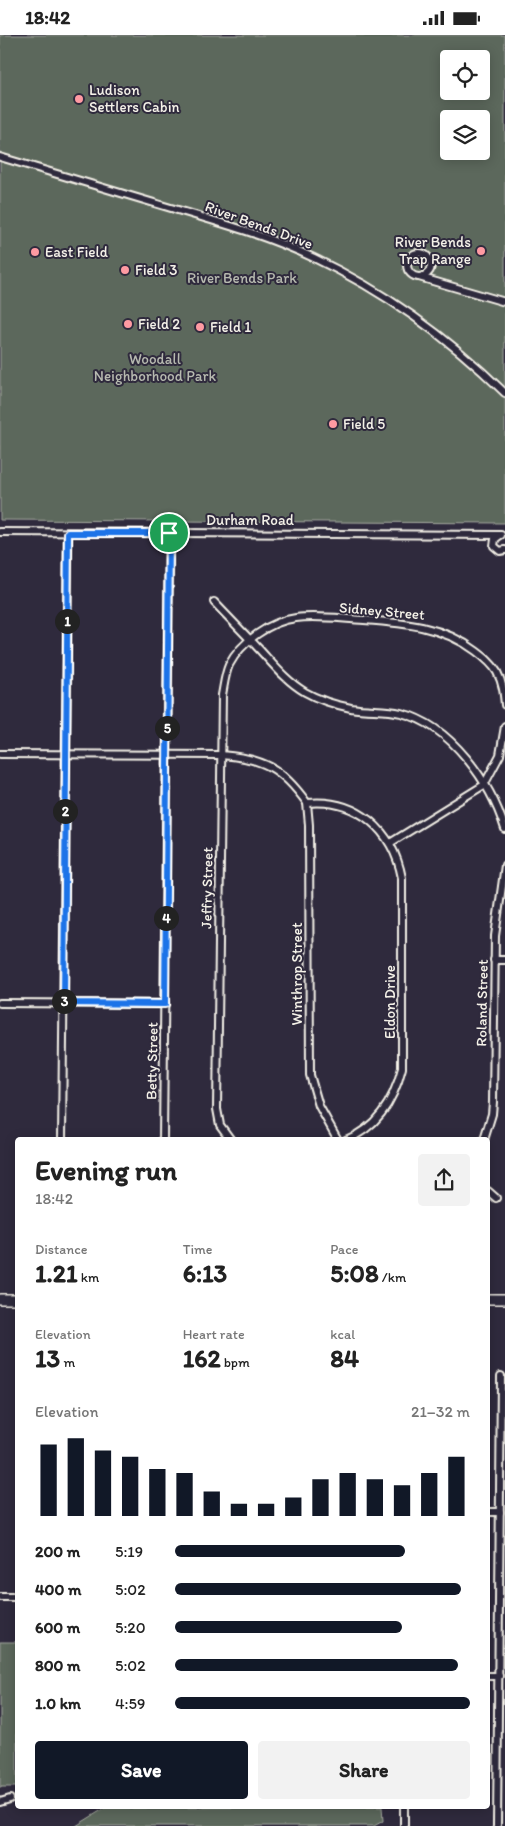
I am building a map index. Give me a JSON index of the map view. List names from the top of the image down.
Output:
{
  "streets": {
    "street": [
      "River Bends Drive",
      "Durham Road",
      "Sidney Street",
      "Jeffry Street",
      "Winthrop Street",
      "Eldon Drive",
      "Roland Street",
      "Betty Street"
    ]
  },
  "crossings": [
    ["Durham Road", "Betty Street"],
    ["Sidney Street", "Jeffry Street"],
    ["Winthrop Street", "Eldon Drive"]
  ],
  "parks": ["River Bends Park", "Woodall Neighborhood Park"],
  "places": [
    "Ludison Settlers Cabin",
    "River Bends Trap Range",
    "East Field",
    "Field 3",
    "Field 2",
    "Field 1",
    "Field 5"
  ],
  "page": {
    "status": "18:42",
    "pins": [
      "1",
      "5",
      "2",
      "4",
      "3"
    ],
    "heading": ["Evening run", "18:42"],
    "stats": [
      ["Distance", "1.21 km"],
      ["Time", "6:13"],
      ["Pace", "5:08 /km"],
      ["Elevation", "13 m"],
      ["Heart rate", "162 bpm"],
      ["kcal", "84"]
    ],
    "chart": ["Elevation", "21–32 m"],
    "list": [
      {
        "name": "200 m",
        "note": "5:19"
      },
      {
        "name": "400 m",
        "note": "5:02"
      },
      {
        "name": "600 m",
        "note": "5:20"
      },
      {
        "name": "800 m",
        "note": "5:02"
      },
      {
        "name": "1.0 km",
        "note": "4:59"
      }
    ],
    "buttons": ["Save", "Share"]
  }
}
